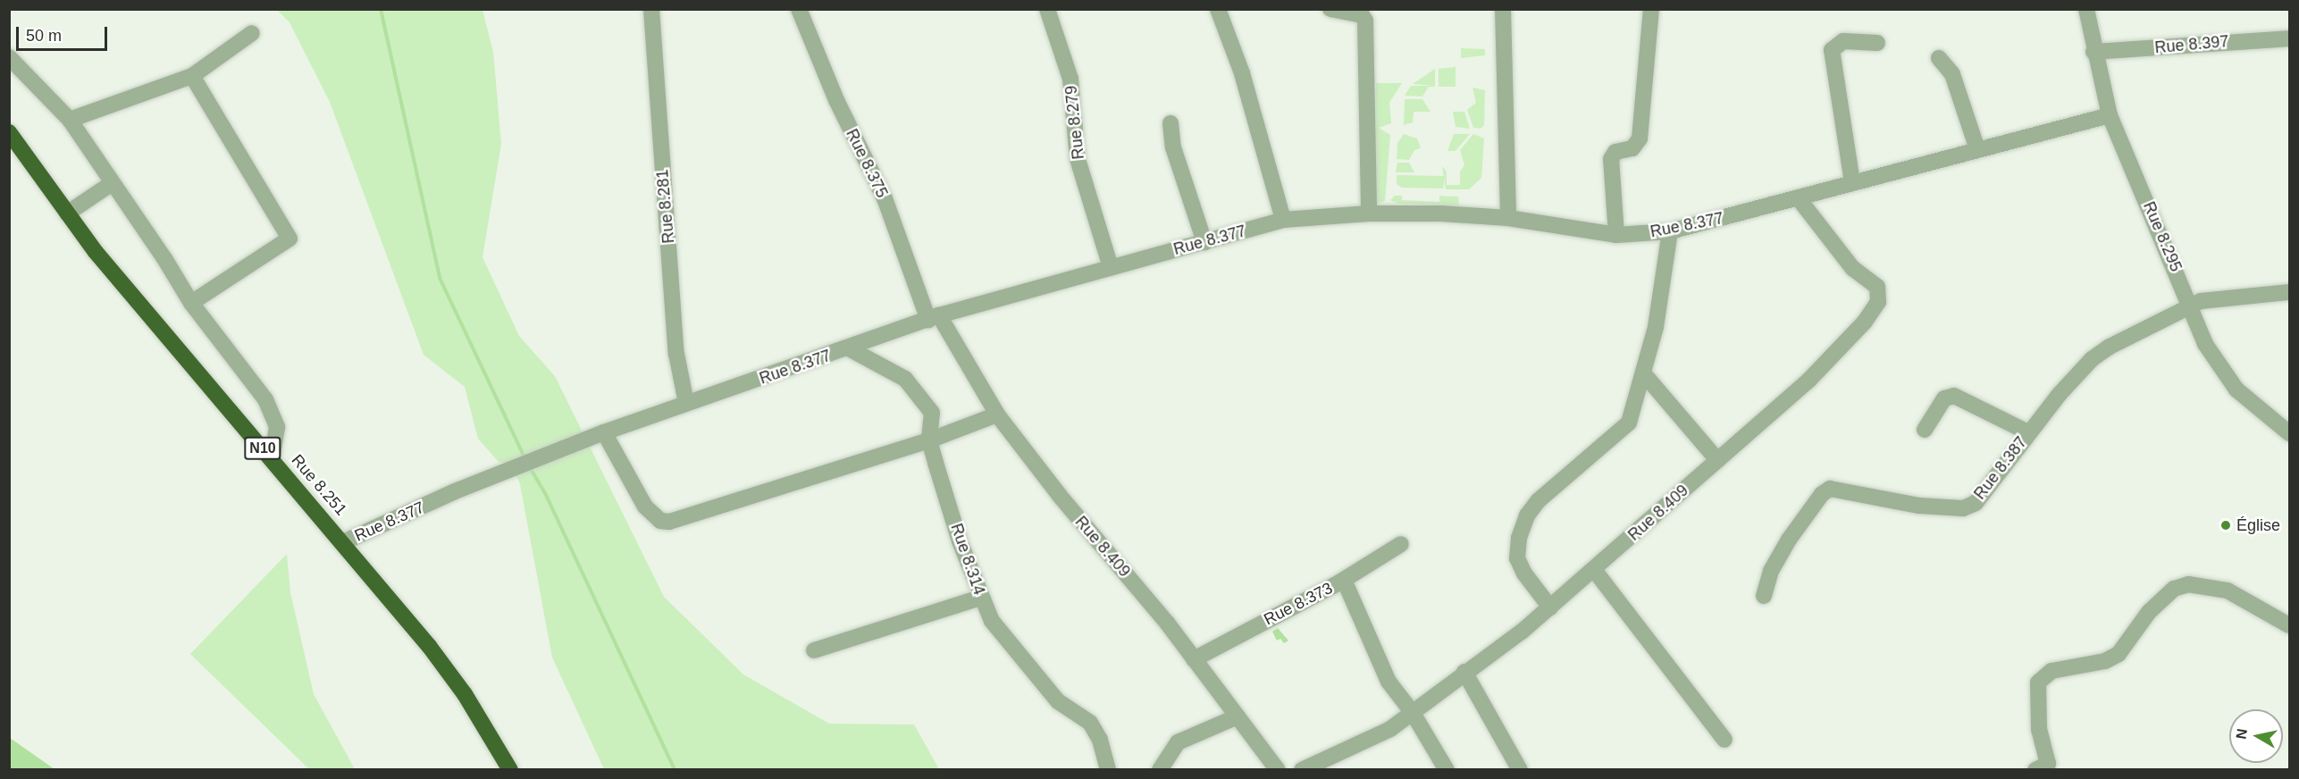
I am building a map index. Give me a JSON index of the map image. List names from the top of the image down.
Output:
{
  "streets": {
    "highway": ["N10", "Rue 8.251"],
    "street": [
      "Rue 8.397",
      "Rue 8.279",
      "Rue 8.375",
      "Rue 8.281",
      "Rue 8.377",
      "Rue 8.295",
      "Rue 8.387",
      "Rue 8.409",
      "Rue 8.314",
      "Rue 8.373"
    ]
  },
  "crossings": [
    ["Rue 8.397", "Rue 8.295"],
    ["Rue 8.279", "Rue 8.377"],
    ["Rue 8.375", "Rue 8.377"],
    ["Rue 8.375", "Rue 8.409"],
    ["Rue 8.281", "Rue 8.377"],
    ["Rue 8.377", "Rue 8.295"],
    ["Rue 8.377", "Rue 8.251"],
    ["Rue 8.377", "Rue 8.409"],
    ["Rue 8.377", "Rue 8.314"],
    ["Rue 8.295", "Rue 8.387"],
    ["Rue 8.409", "Rue 8.373"]
  ],
  "places": ["Église"],
  "scale_bar": "50 m",
  "north": "left"
}
